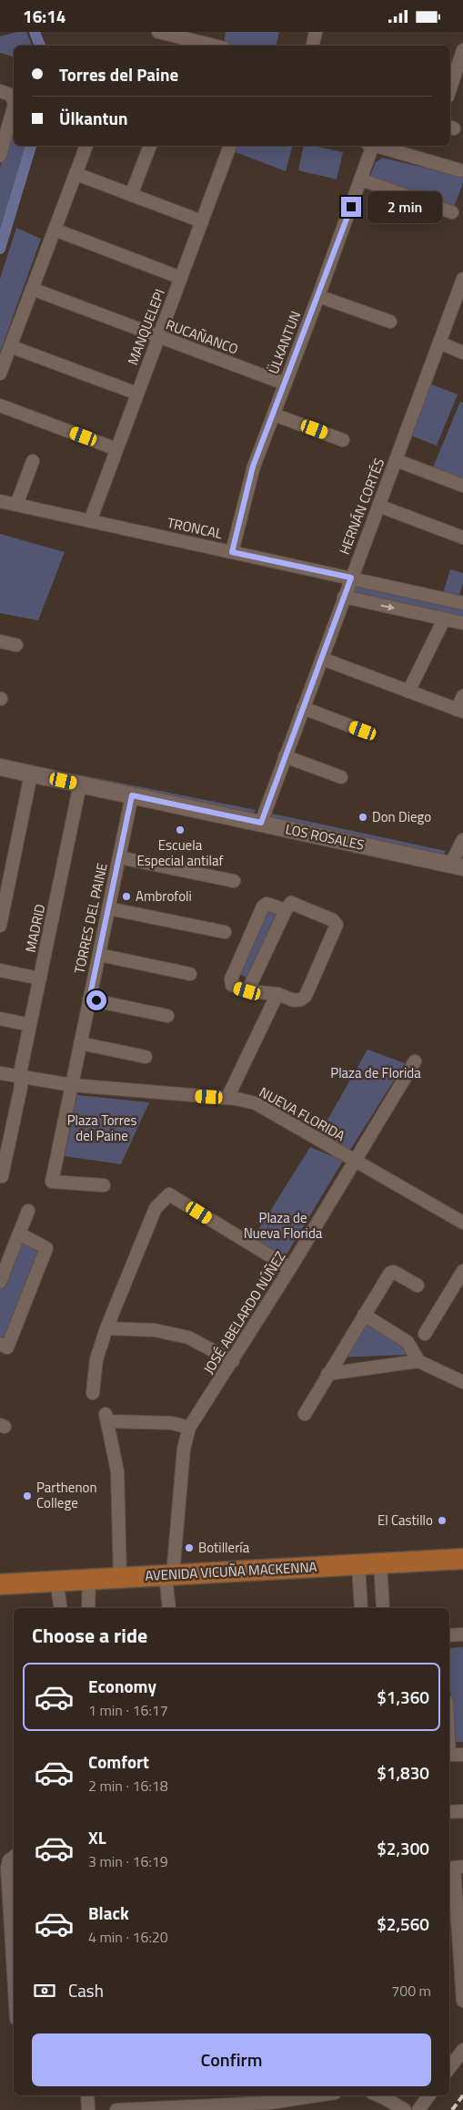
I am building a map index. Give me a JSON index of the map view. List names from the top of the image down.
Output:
{
  "streets": {
    "main road": ["AVENIDA VICUÑA MACKENNA"],
    "street": [
      "MANQUELEPI",
      "RUCAÑANCO",
      "ÜLKANTUN",
      "HERNÁN CORTÉS",
      "TRONCAL",
      "LOS ROSALES",
      "TORRES DEL PAINE",
      "MADRID",
      "NUEVA FLORIDA",
      "JOSÉ ABELARDO NÚÑEZ"
    ]
  },
  "crossings": [
    ["MANQUELEPI", "RUCAÑANCO"],
    ["MANQUELEPI", "TRONCAL"],
    ["RUCAÑANCO", "ÜLKANTUN"],
    ["ÜLKANTUN", "TRONCAL"],
    ["HERNÁN CORTÉS", "TRONCAL"],
    ["HERNÁN CORTÉS", "LOS ROSALES"],
    ["LOS ROSALES", "TORRES DEL PAINE"],
    ["LOS ROSALES", "MADRID"],
    ["TORRES DEL PAINE", "NUEVA FLORIDA"],
    ["MADRID", "NUEVA FLORIDA"],
    ["NUEVA FLORIDA", "JOSÉ ABELARDO NÚÑEZ"],
    ["JOSÉ ABELARDO NÚÑEZ", "AVENIDA VICUÑA MACKENNA"]
  ],
  "parks": ["Plaza de Florida", "Plaza Torres del Paine", "Plaza de Nueva Florida"],
  "places": [
    "Don Diego",
    "Escuela Especial antilaf",
    "Ambrofoli",
    "Parthenon College",
    "El Castillo",
    "Botillería"
  ],
  "page": {
    "status": "16:14",
    "banner": ["Torres del Paine", "Ülkantun"],
    "bubble": "2 min",
    "heading": "Choose a ride",
    "list": [
      {
        "name": "Economy",
        "note": "1 min · 16:17",
        "value": "$1,360"
      },
      {
        "name": "Comfort",
        "note": "2 min · 16:18",
        "value": "$1,830"
      },
      {
        "name": "XL",
        "note": "3 min · 16:19",
        "value": "$2,300"
      },
      {
        "name": "Black",
        "note": "4 min · 16:20",
        "value": "$2,560"
      }
    ],
    "pay": ["Cash", "700 m"],
    "buttons": "Confirm"
  }
}
